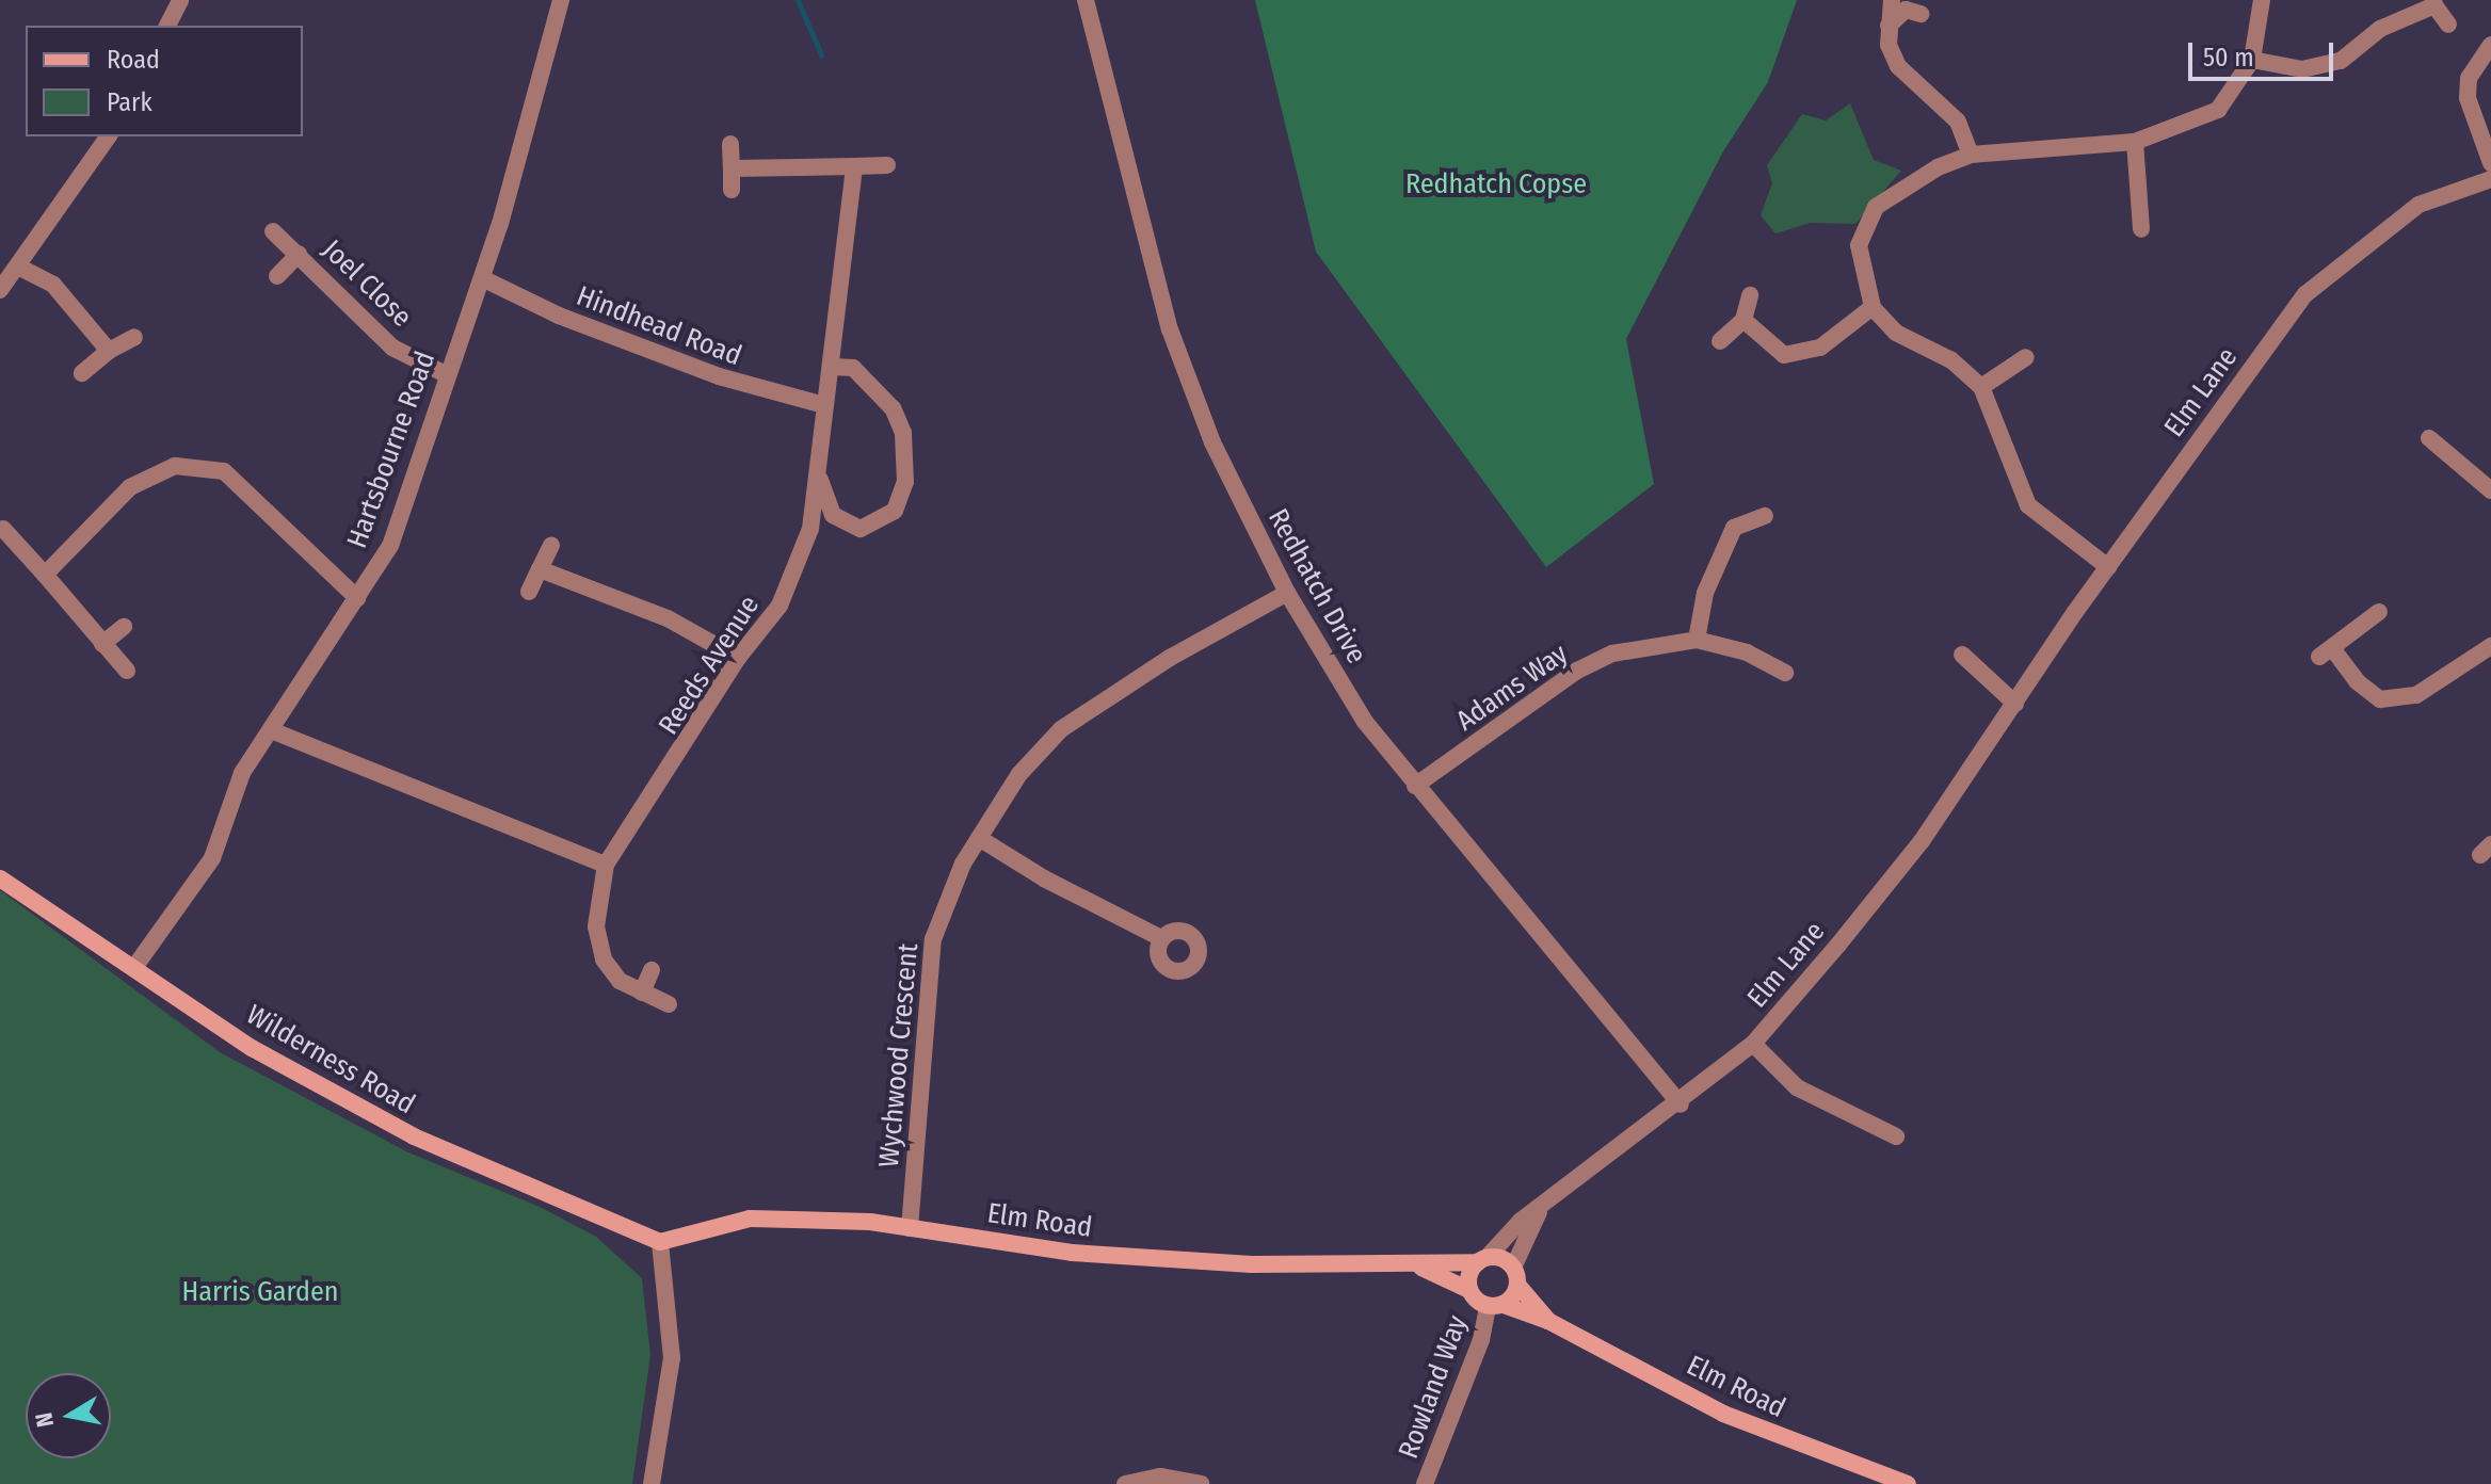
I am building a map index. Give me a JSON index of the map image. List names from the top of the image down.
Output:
{
  "streets": {
    "main road": ["Wilderness Road", "Elm Road"],
    "street": [
      "Joel Close",
      "Hindhead Road",
      "Elm Lane",
      "Hartsbourne Road",
      "Redhatch Drive",
      "Reeds Avenue",
      "Adams Way",
      "Wychwood Crescent",
      "Rowland Way"
    ]
  },
  "crossings": [
    ["Joel Close", "Hartsbourne Road"],
    ["Hindhead Road", "Hartsbourne Road"],
    ["Hindhead Road", "Reeds Avenue"],
    ["Elm Lane", "Redhatch Drive"],
    ["Elm Lane", "Elm Road"],
    ["Elm Lane", "Rowland Way"],
    ["Hartsbourne Road", "Wilderness Road"],
    ["Redhatch Drive", "Adams Way"],
    ["Redhatch Drive", "Wychwood Crescent"],
    ["Wychwood Crescent", "Elm Road"],
    ["Wilderness Road", "Elm Road"],
    ["Elm Road", "Rowland Way"]
  ],
  "parks": ["Redhatch Copse", "Harris Garden"],
  "legend": ["Road", "Park"],
  "scale_bar": "50 m",
  "north": "left"
}
